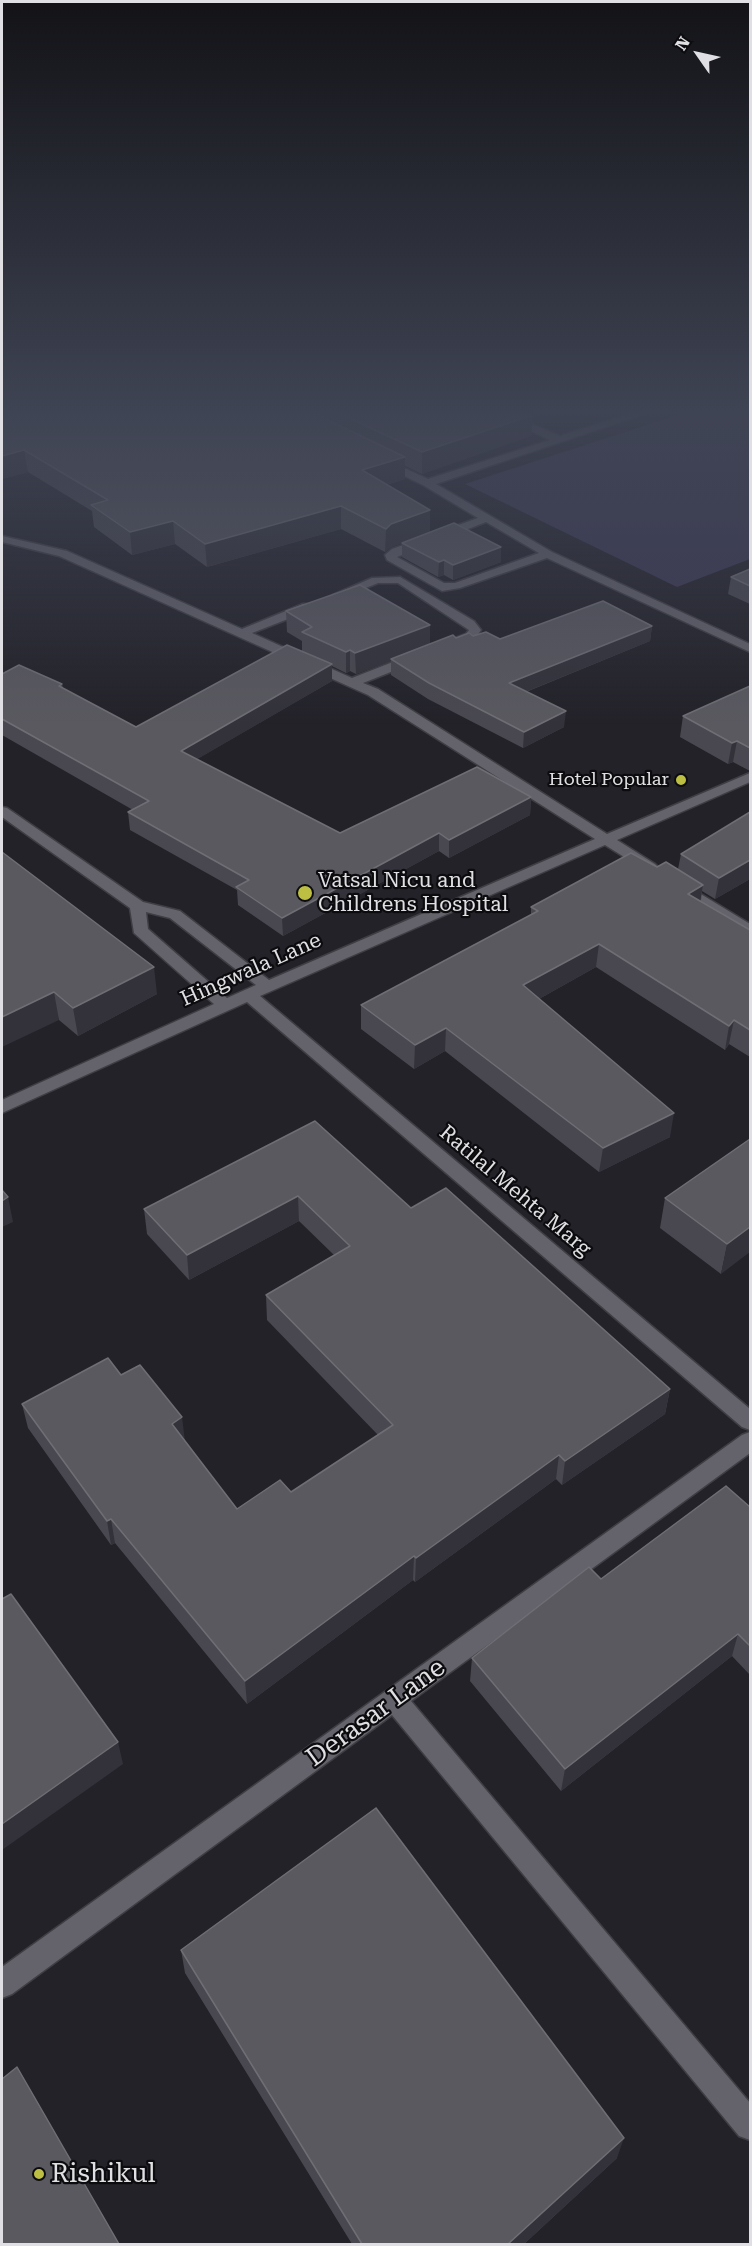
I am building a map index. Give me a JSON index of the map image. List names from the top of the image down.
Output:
{
  "streets": {
    "street": ["Hingwala Lane", "Ratilal Mehta Marg", "Derasar Lane"]
  },
  "crossings": [
    ["Hingwala Lane", "Ratilal Mehta Marg"]
  ],
  "places": ["Hotel Popular", "Vatsal Nicu and Childrens Hospital", "Rishikul"],
  "north": "top left"
}
